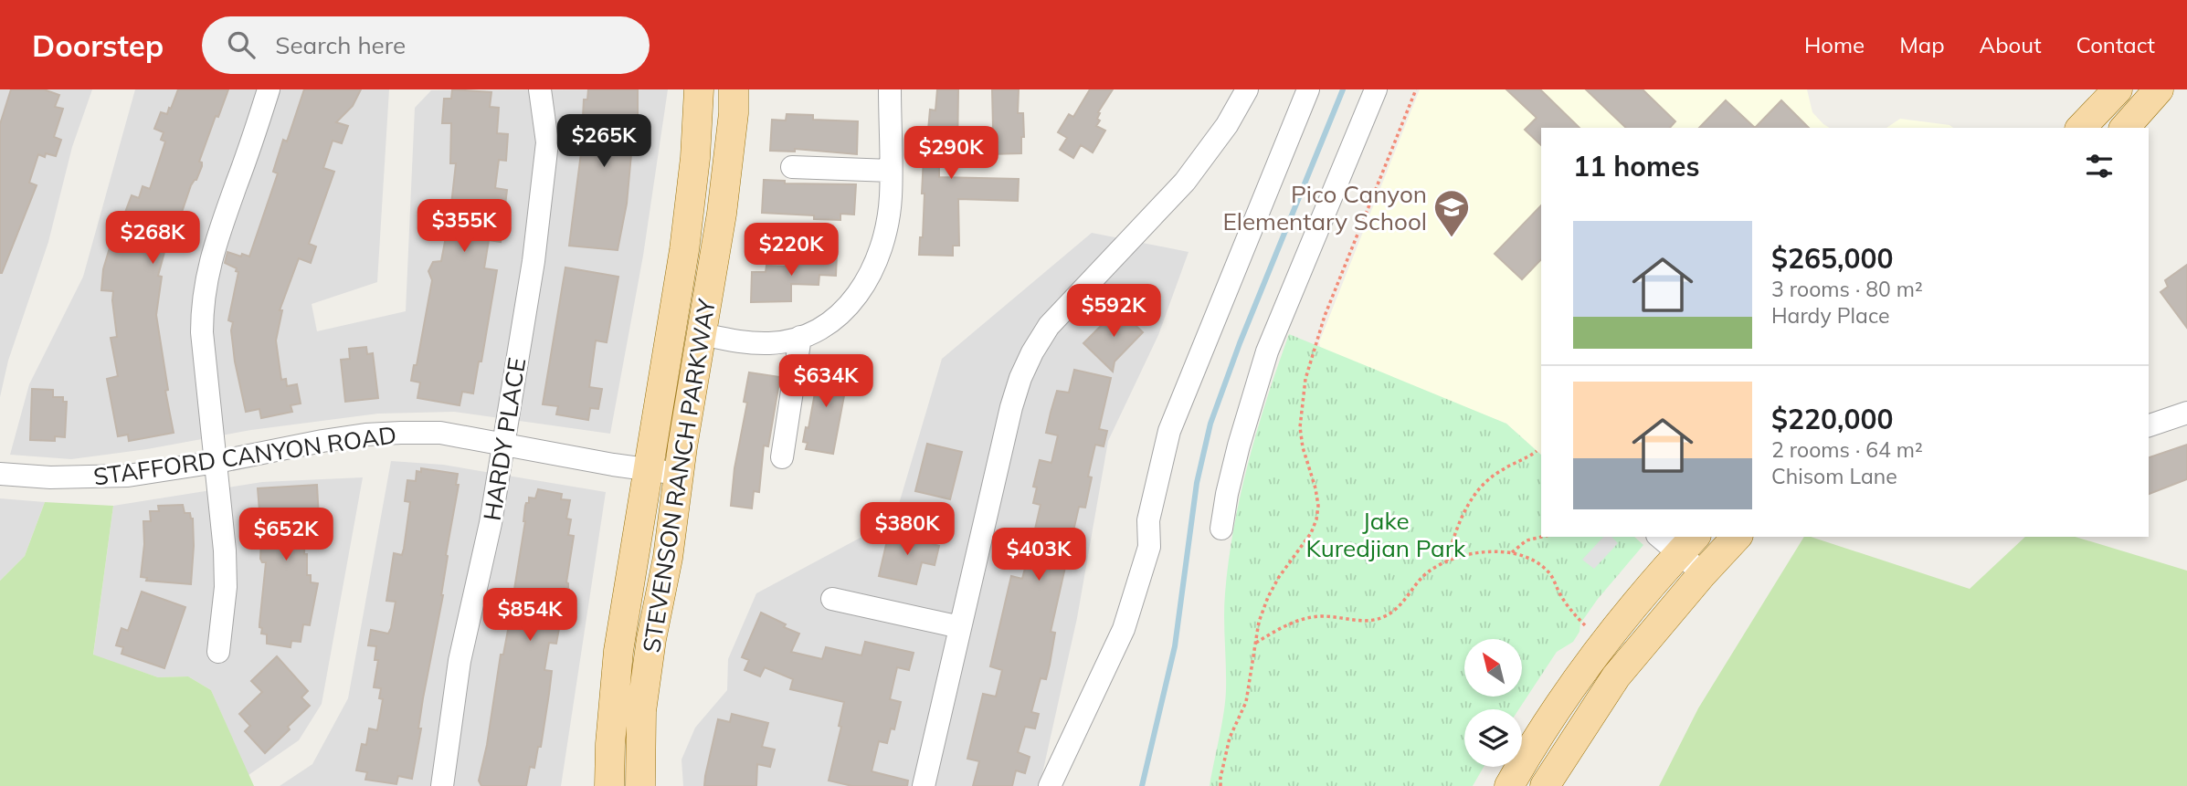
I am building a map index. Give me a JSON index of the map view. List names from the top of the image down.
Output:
{
  "streets": {
    "main road": ["STEVENSON RANCH PARKWAY"],
    "street": ["HARDY PLACE", "STAFFORD CANYON ROAD"]
  },
  "crossings": [
    ["HARDY PLACE", "STAFFORD CANYON ROAD"],
    ["STAFFORD CANYON ROAD", "STEVENSON RANCH PARKWAY"]
  ],
  "parks": ["Jake Kuredjian Park"],
  "places": {
    "school or university": ["Pico Canyon Elementary School"]
  },
  "north": "top left",
  "page": {
    "header": "Doorstep",
    "search": "Search here",
    "nav": [
      "Home",
      "Map",
      "About",
      "Contact"
    ],
    "price": [
      "$265K",
      "$290K",
      "$355K",
      "$268K",
      "$220K",
      "$592K",
      "$634K",
      "$380K",
      "$652K",
      "$403K",
      "$854K"
    ],
    "heading": "11 homes",
    "list": [
      {
        "name": "$265,000",
        "note": "3 rooms · 80 m² · Hardy Place"
      },
      {
        "name": "$220,000",
        "note": "2 rooms · 64 m² · Chisom Lane"
      }
    ]
  }
}
